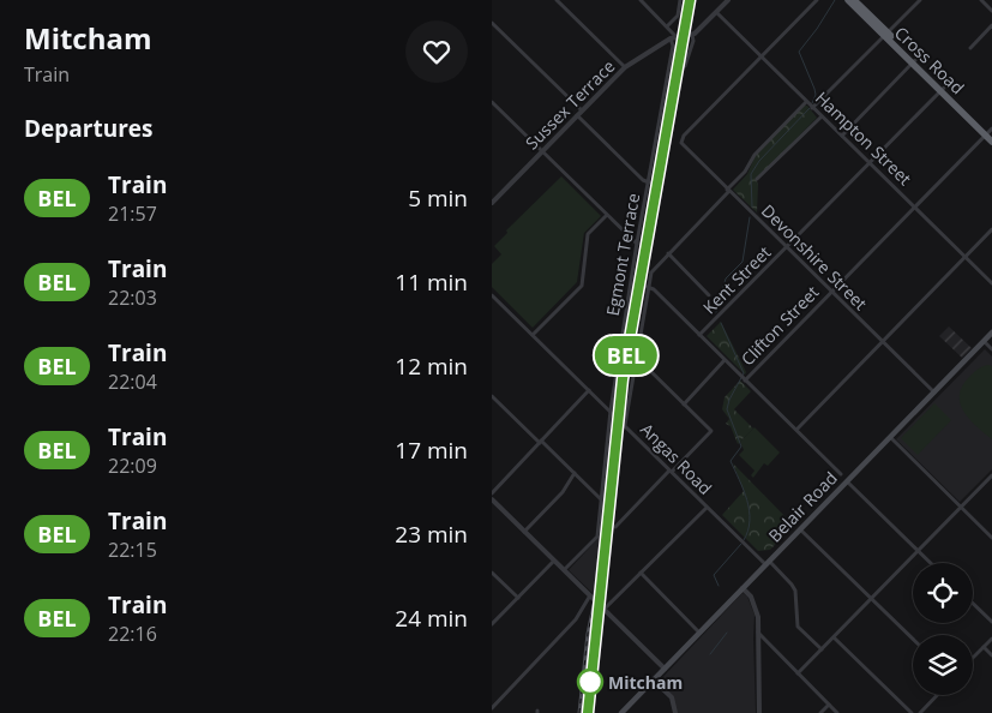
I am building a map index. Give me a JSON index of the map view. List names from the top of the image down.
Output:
{
  "streets": {
    "highway": ["Cross Road"],
    "main road": ["Belair Road"],
    "street": [
      "Sussex Terrace",
      "Hampton Street",
      "Egmont Terrace",
      "Devonshire Street",
      "Kent Street",
      "Clifton Street",
      "Angas Road"
    ]
  },
  "crossings": [
    ["Cross Road", "Kent Street"],
    ["Cross Road", "Clifton Street"],
    ["Sussex Terrace", "Egmont Terrace"],
    ["Hampton Street", "Devonshire Street"],
    ["Hampton Street", "Kent Street"],
    ["Hampton Street", "Clifton Street"],
    ["Egmont Terrace", "Angas Road"],
    ["Devonshire Street", "Kent Street"],
    ["Devonshire Street", "Clifton Street"],
    ["Devonshire Street", "Belair Road"],
    ["Angas Road", "Belair Road"]
  ],
  "places": ["Mitcham"],
  "page": {
    "heading": [
      ["Mitcham", "Train"],
      "Departures"
    ],
    "on_map": "BEL",
    "list": [
      {
        "mark": "BEL",
        "name": "Train",
        "note": "21:57",
        "value": "5 min"
      },
      {
        "mark": "BEL",
        "name": "Train",
        "note": "22:03",
        "value": "11 min"
      },
      {
        "mark": "BEL",
        "name": "Train",
        "note": "22:04",
        "value": "12 min"
      },
      {
        "mark": "BEL",
        "name": "Train",
        "note": "22:09",
        "value": "17 min"
      },
      {
        "mark": "BEL",
        "name": "Train",
        "note": "22:15",
        "value": "23 min"
      },
      {
        "mark": "BEL",
        "name": "Train",
        "note": "22:16",
        "value": "24 min"
      }
    ]
  }
}
